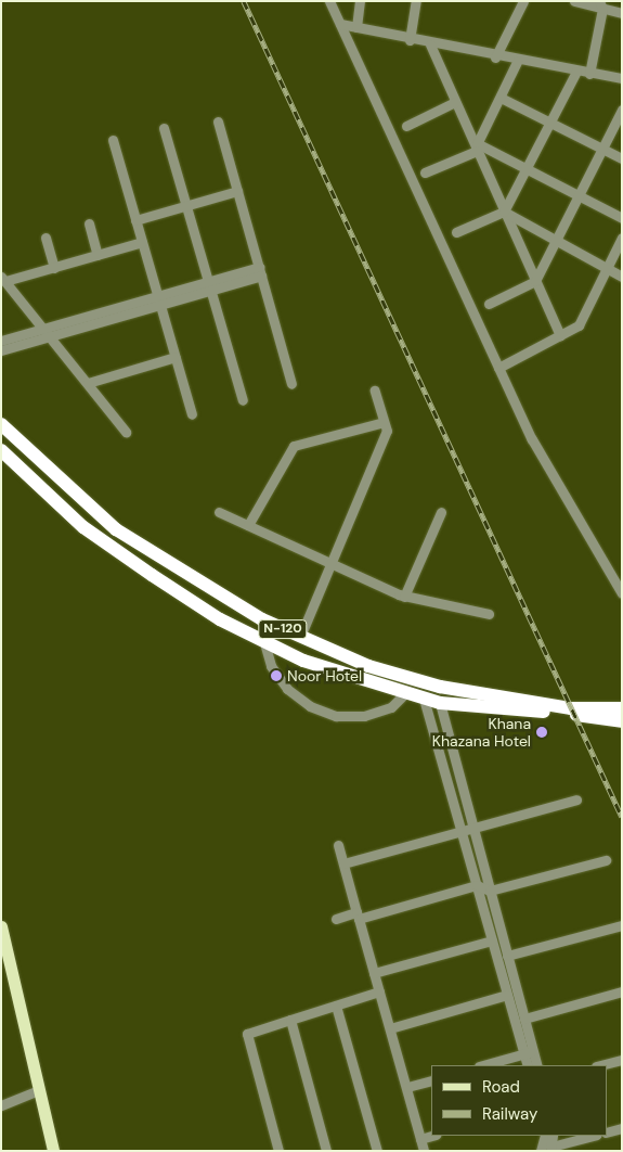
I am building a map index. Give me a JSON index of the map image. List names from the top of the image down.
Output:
{
  "streets": {
    "highway": ["N-120"]
  },
  "places": ["Noor Hotel", "Khana Khazana Hotel"],
  "legend": ["Road", "Railway"]
}
